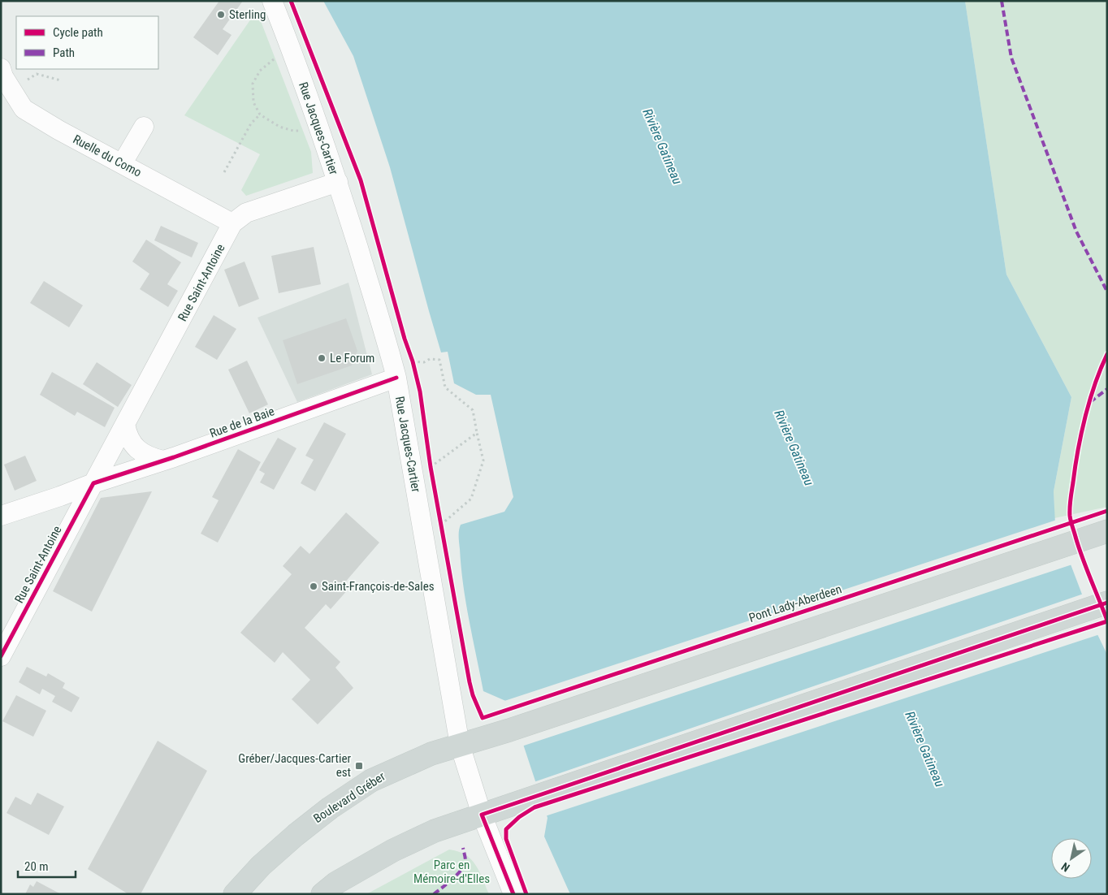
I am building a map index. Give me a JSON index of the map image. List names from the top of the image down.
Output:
{
  "streets": {
    "main road": ["Boulevard Gréber"],
    "street": [
      "Rue Jacques-Cartier",
      "Ruelle du Como",
      "Rue Saint-Antoine",
      "Rue de la Baie"
    ],
    "cycle path": ["Pont Lady-Aberdeen"]
  },
  "crossings": [
    ["Rue Jacques-Cartier", "Rue Saint-Antoine"],
    ["Rue Jacques-Cartier", "Rue de la Baie"],
    ["Rue Jacques-Cartier", "Boulevard Gréber"],
    ["Ruelle du Como", "Rue Saint-Antoine"],
    ["Rue Saint-Antoine", "Rue de la Baie"]
  ],
  "water": ["Rivière Gatineau"],
  "parks": ["Parc en Mémoire-d'Elles"],
  "places": {
    "other": ["Sterling", "Le Forum", "Saint-François-de-Sales"],
    "transit": ["Gréber/Jacques-Cartier est"]
  },
  "legend": ["Cycle path", "Path"],
  "scale_bar": "20 m",
  "north": "bottom left"
}
